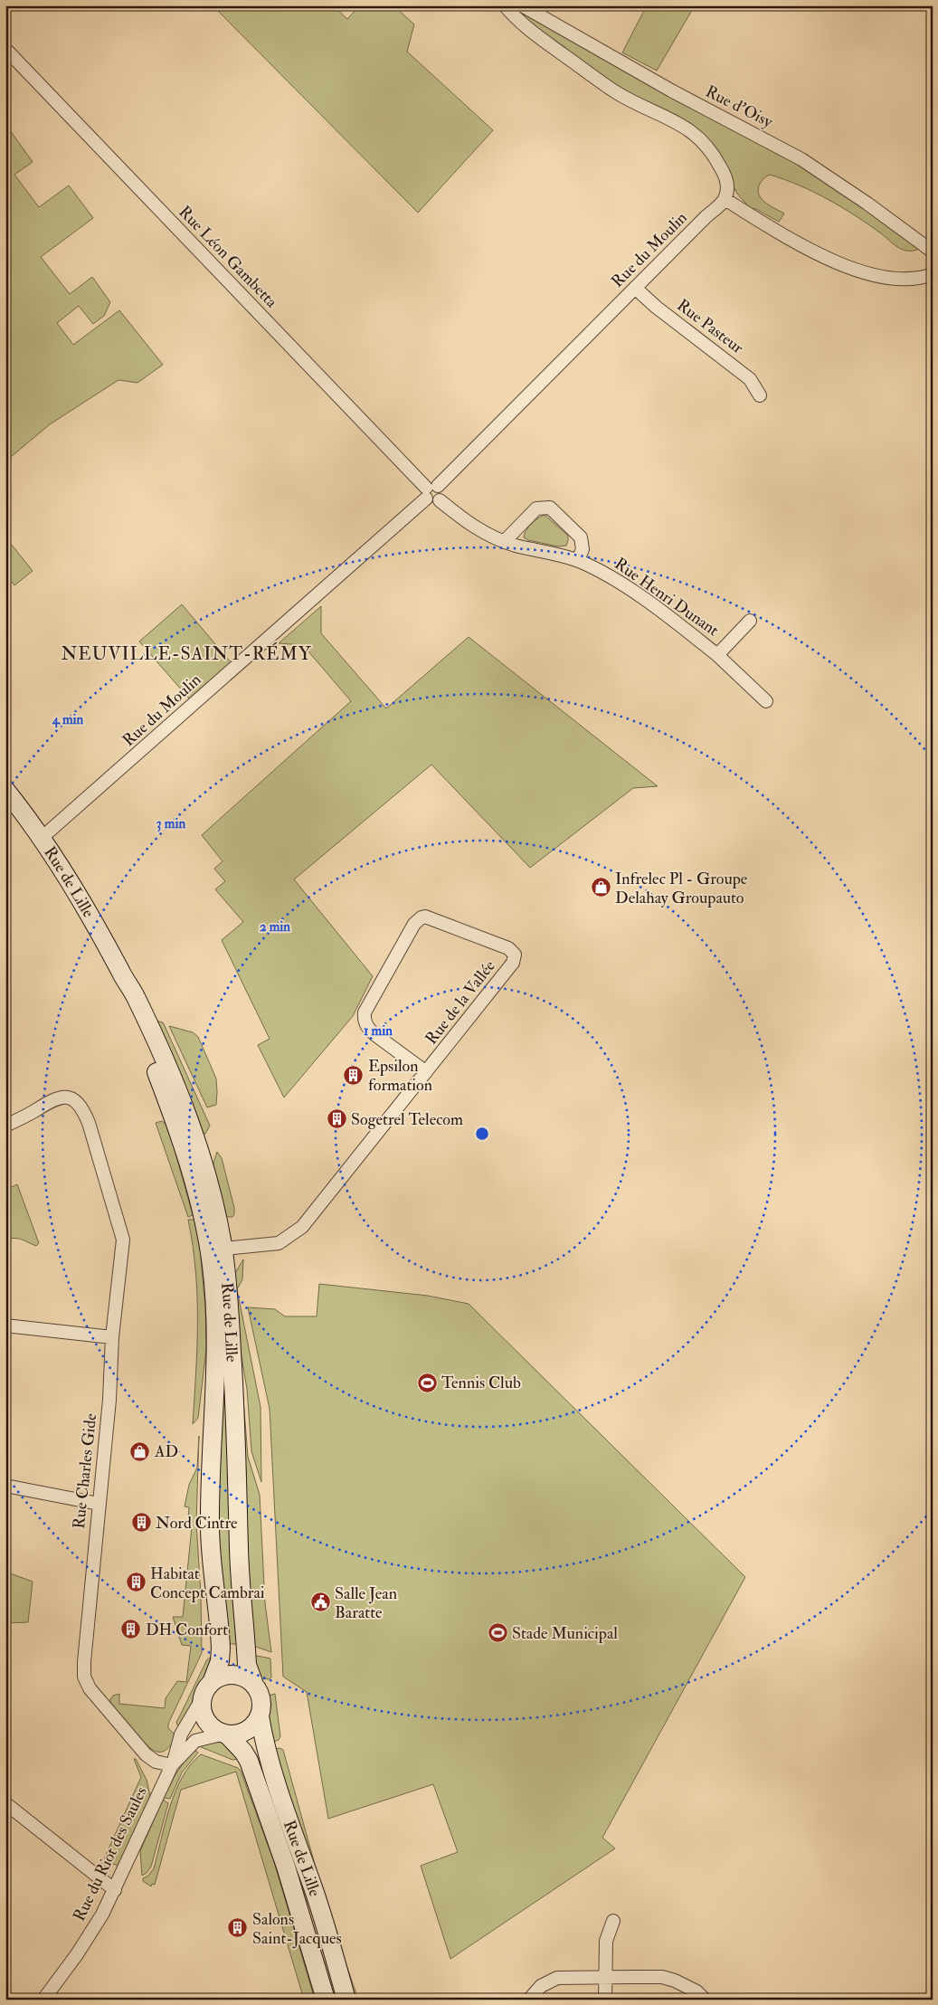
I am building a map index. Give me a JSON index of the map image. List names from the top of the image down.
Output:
{
  "streets": {
    "main road": ["Rue de Lille"],
    "street": [
      "Rue d'Oisy",
      "Rue du Moulin",
      "Rue Léon Gambetta",
      "Rue Pasteur",
      "Rue Henri Dunant",
      "Rue de la Vallée",
      "Rue Charles Gide",
      "Rue du Riot des Saules"
    ]
  },
  "crossings": [
    ["Rue du Moulin", "Rue Léon Gambetta"],
    ["Rue du Moulin", "Rue Pasteur"],
    ["Rue du Moulin", "Rue Henri Dunant"],
    ["Rue du Moulin", "Rue de Lille"],
    ["Rue Léon Gambetta", "Rue Henri Dunant"],
    ["Rue de Lille", "Rue de la Vallée"],
    ["Rue Charles Gide", "Rue du Riot des Saules"]
  ],
  "districts": ["NEUVILLE-SAINT-RÉMY"],
  "places": {
    "shop": ["Infrelec Pl - Groupe Delahay Groupauto", "AD"],
    "building": [
      "Epsilon formation",
      "Sogetrel Telecom",
      "Nord Cintre",
      "Habitat Concept Cambrai",
      "DH Confort",
      "Salons Saint-Jacques"
    ],
    "sports": ["Tennis Club", "Stade Municipal"],
    "public building": ["Salle Jean Baratte"]
  },
  "rings": [
    "4 min",
    "3 min",
    "2 min",
    "1 min"
  ]
}
